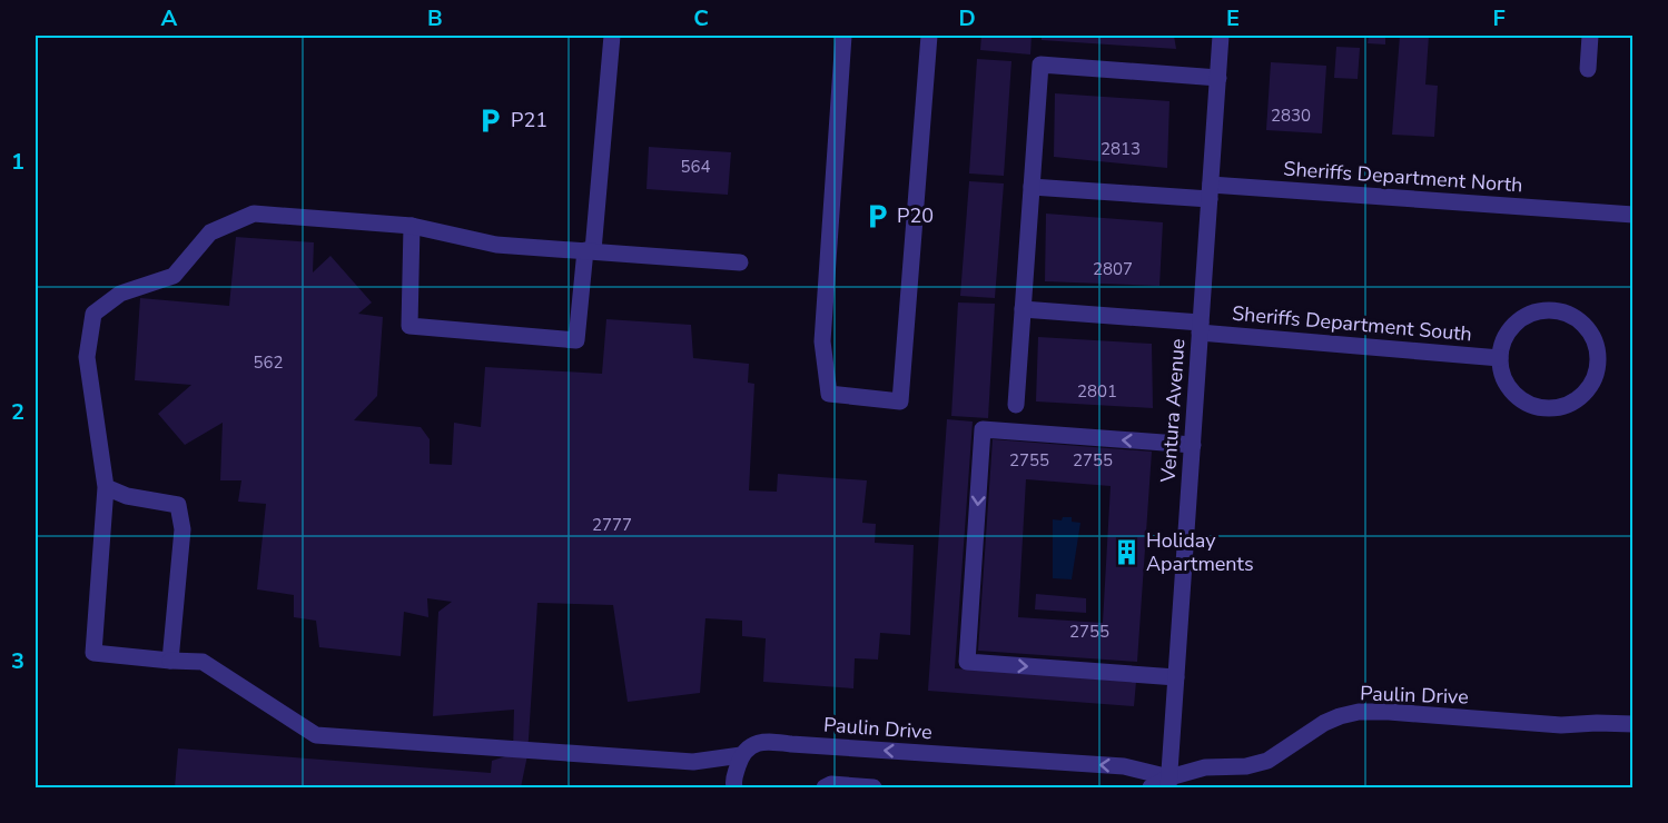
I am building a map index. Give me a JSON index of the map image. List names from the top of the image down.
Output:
{
  "streets": {
    "street": [
      "Sheriffs Department North",
      "Sheriffs Department South",
      "Ventura Avenue",
      "Paulin Drive"
    ]
  },
  "crossings": [
    ["Sheriffs Department North", "Ventura Avenue"],
    ["Sheriffs Department South", "Ventura Avenue"],
    ["Ventura Avenue", "Paulin Drive"]
  ],
  "places": {
    "parking": ["P21", "P20"],
    "building": ["Holiday Apartments"]
  },
  "house_numbers": [
    "2830",
    "2813",
    "564",
    "2807",
    "562",
    "2801",
    "2755",
    "2755",
    "2777",
    "2755"
  ],
  "grid": {
    "columns": [
      "A",
      "B",
      "C",
      "D",
      "E",
      "F"
    ],
    "rows": ["1", "2", "3"]
  }
}
